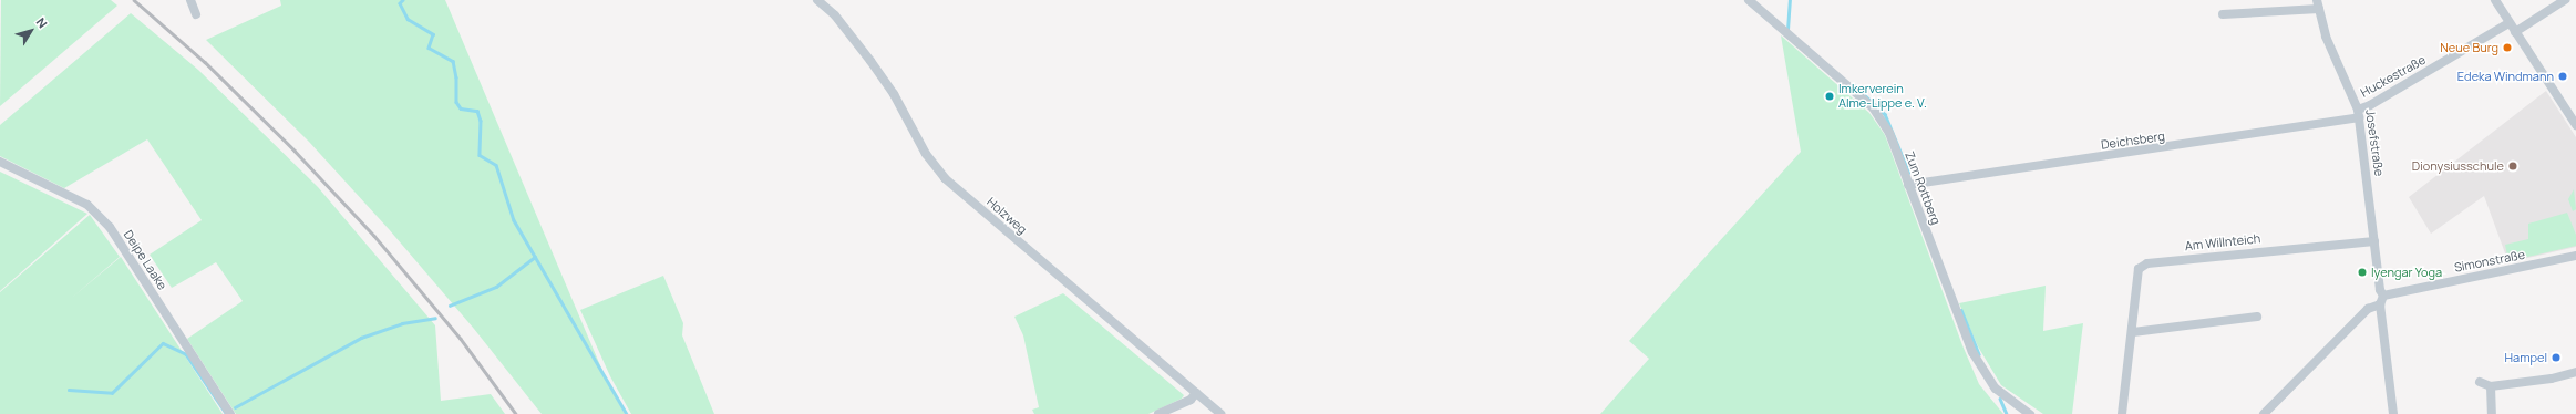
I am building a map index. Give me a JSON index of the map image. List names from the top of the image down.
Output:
{
  "streets": {
    "street": [
      "Huckestraße",
      "Deichsberg",
      "Josefstraße",
      "Zum Rottberg",
      "Holzweg",
      "Am Willnteich",
      "Deipe Laake",
      "Simonstraße"
    ]
  },
  "crossings": [
    ["Huckestraße", "Deichsberg"],
    ["Huckestraße", "Josefstraße"],
    ["Deichsberg", "Josefstraße"],
    ["Deichsberg", "Zum Rottberg"],
    ["Josefstraße", "Am Willnteich"],
    ["Josefstraße", "Simonstraße"]
  ],
  "places": [
    "Neue Burg",
    "Edeka Windmann",
    "Imkerverein Alme-Lippe e. V.",
    "Dionysiusschule",
    "Iyengar Yoga",
    "Hampel"
  ],
  "north": "top right"
}
